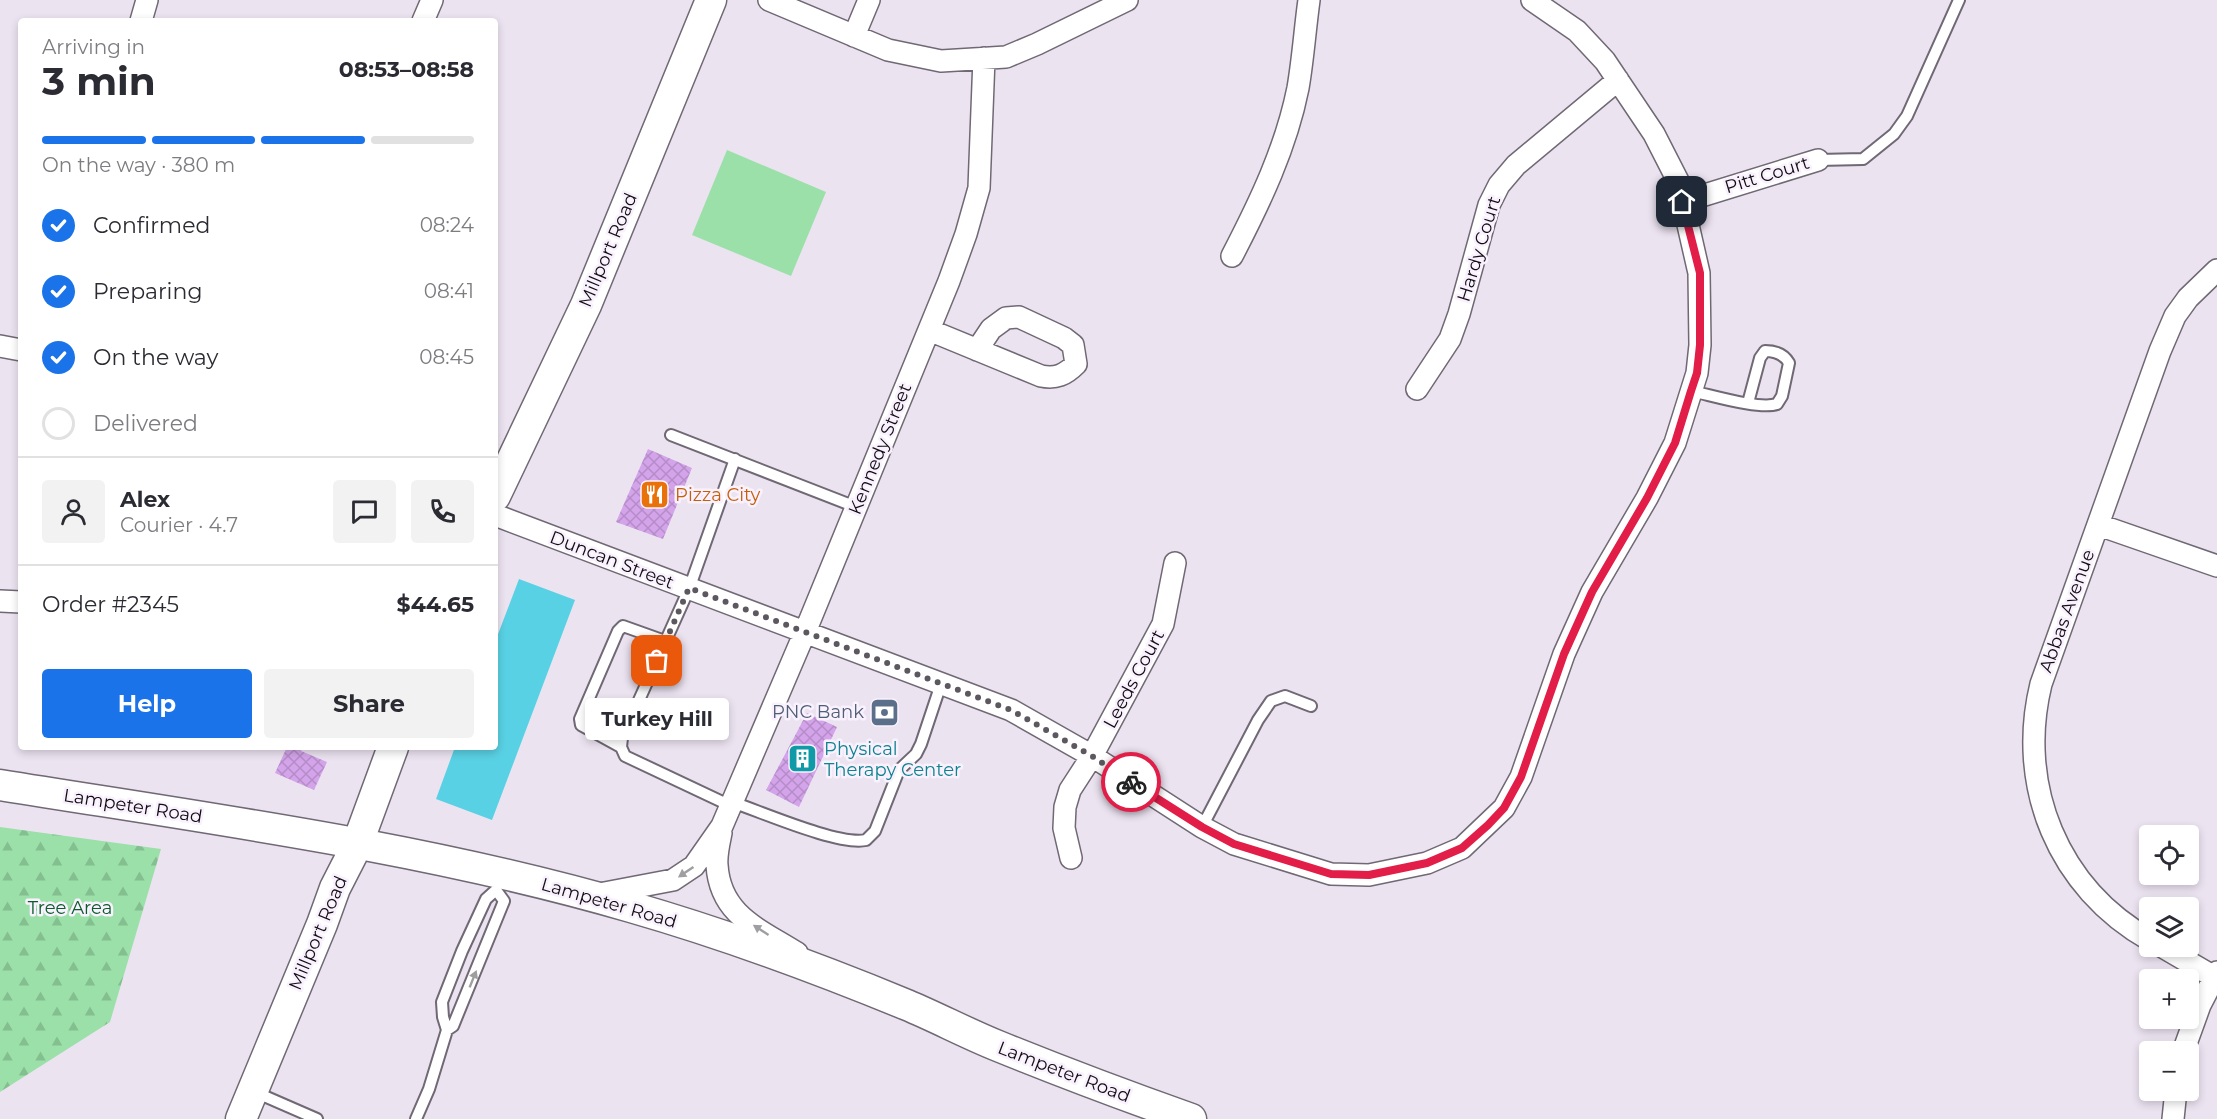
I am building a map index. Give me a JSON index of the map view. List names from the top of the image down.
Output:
{
  "streets": {
    "main road": ["Millport Road", "Lampeter Road"],
    "street": [
      "Pitt Court",
      "Hardy Court",
      "Kennedy Street",
      "Duncan Street",
      "Abbas Avenue",
      "Leeds Court"
    ]
  },
  "crossings": [
    ["Pitt Court", "Duncan Street"],
    ["Hardy Court", "Duncan Street"],
    ["Millport Road", "Lampeter Road"],
    ["Kennedy Street", "Duncan Street"],
    ["Kennedy Street", "Lampeter Road"],
    ["Duncan Street", "Leeds Court"]
  ],
  "parks": ["Tree Area"],
  "places": {
    "restaurant": ["Pizza City"],
    "other": ["Turkey Hill"],
    "bank": ["PNC Bank"],
    "building": ["Physical Therapy Center"]
  },
  "page": {
    "heading": ["3 min", "Arriving in", "08:53–08:58"],
    "panel": [
      "Alex",
      "Courier · 4.7",
      "Order #2345",
      "$44.65"
    ],
    "bar": "On the way · 380 m",
    "list": [
      ["Confirmed", "08:24"],
      ["Preparing", "08:41"],
      ["On the way", "08:45"],
      "Delivered"
    ],
    "buttons": ["Help", "Share"],
    "bubble": "Turkey Hill",
    "map_buttons": ["+", "−"]
  }
}
